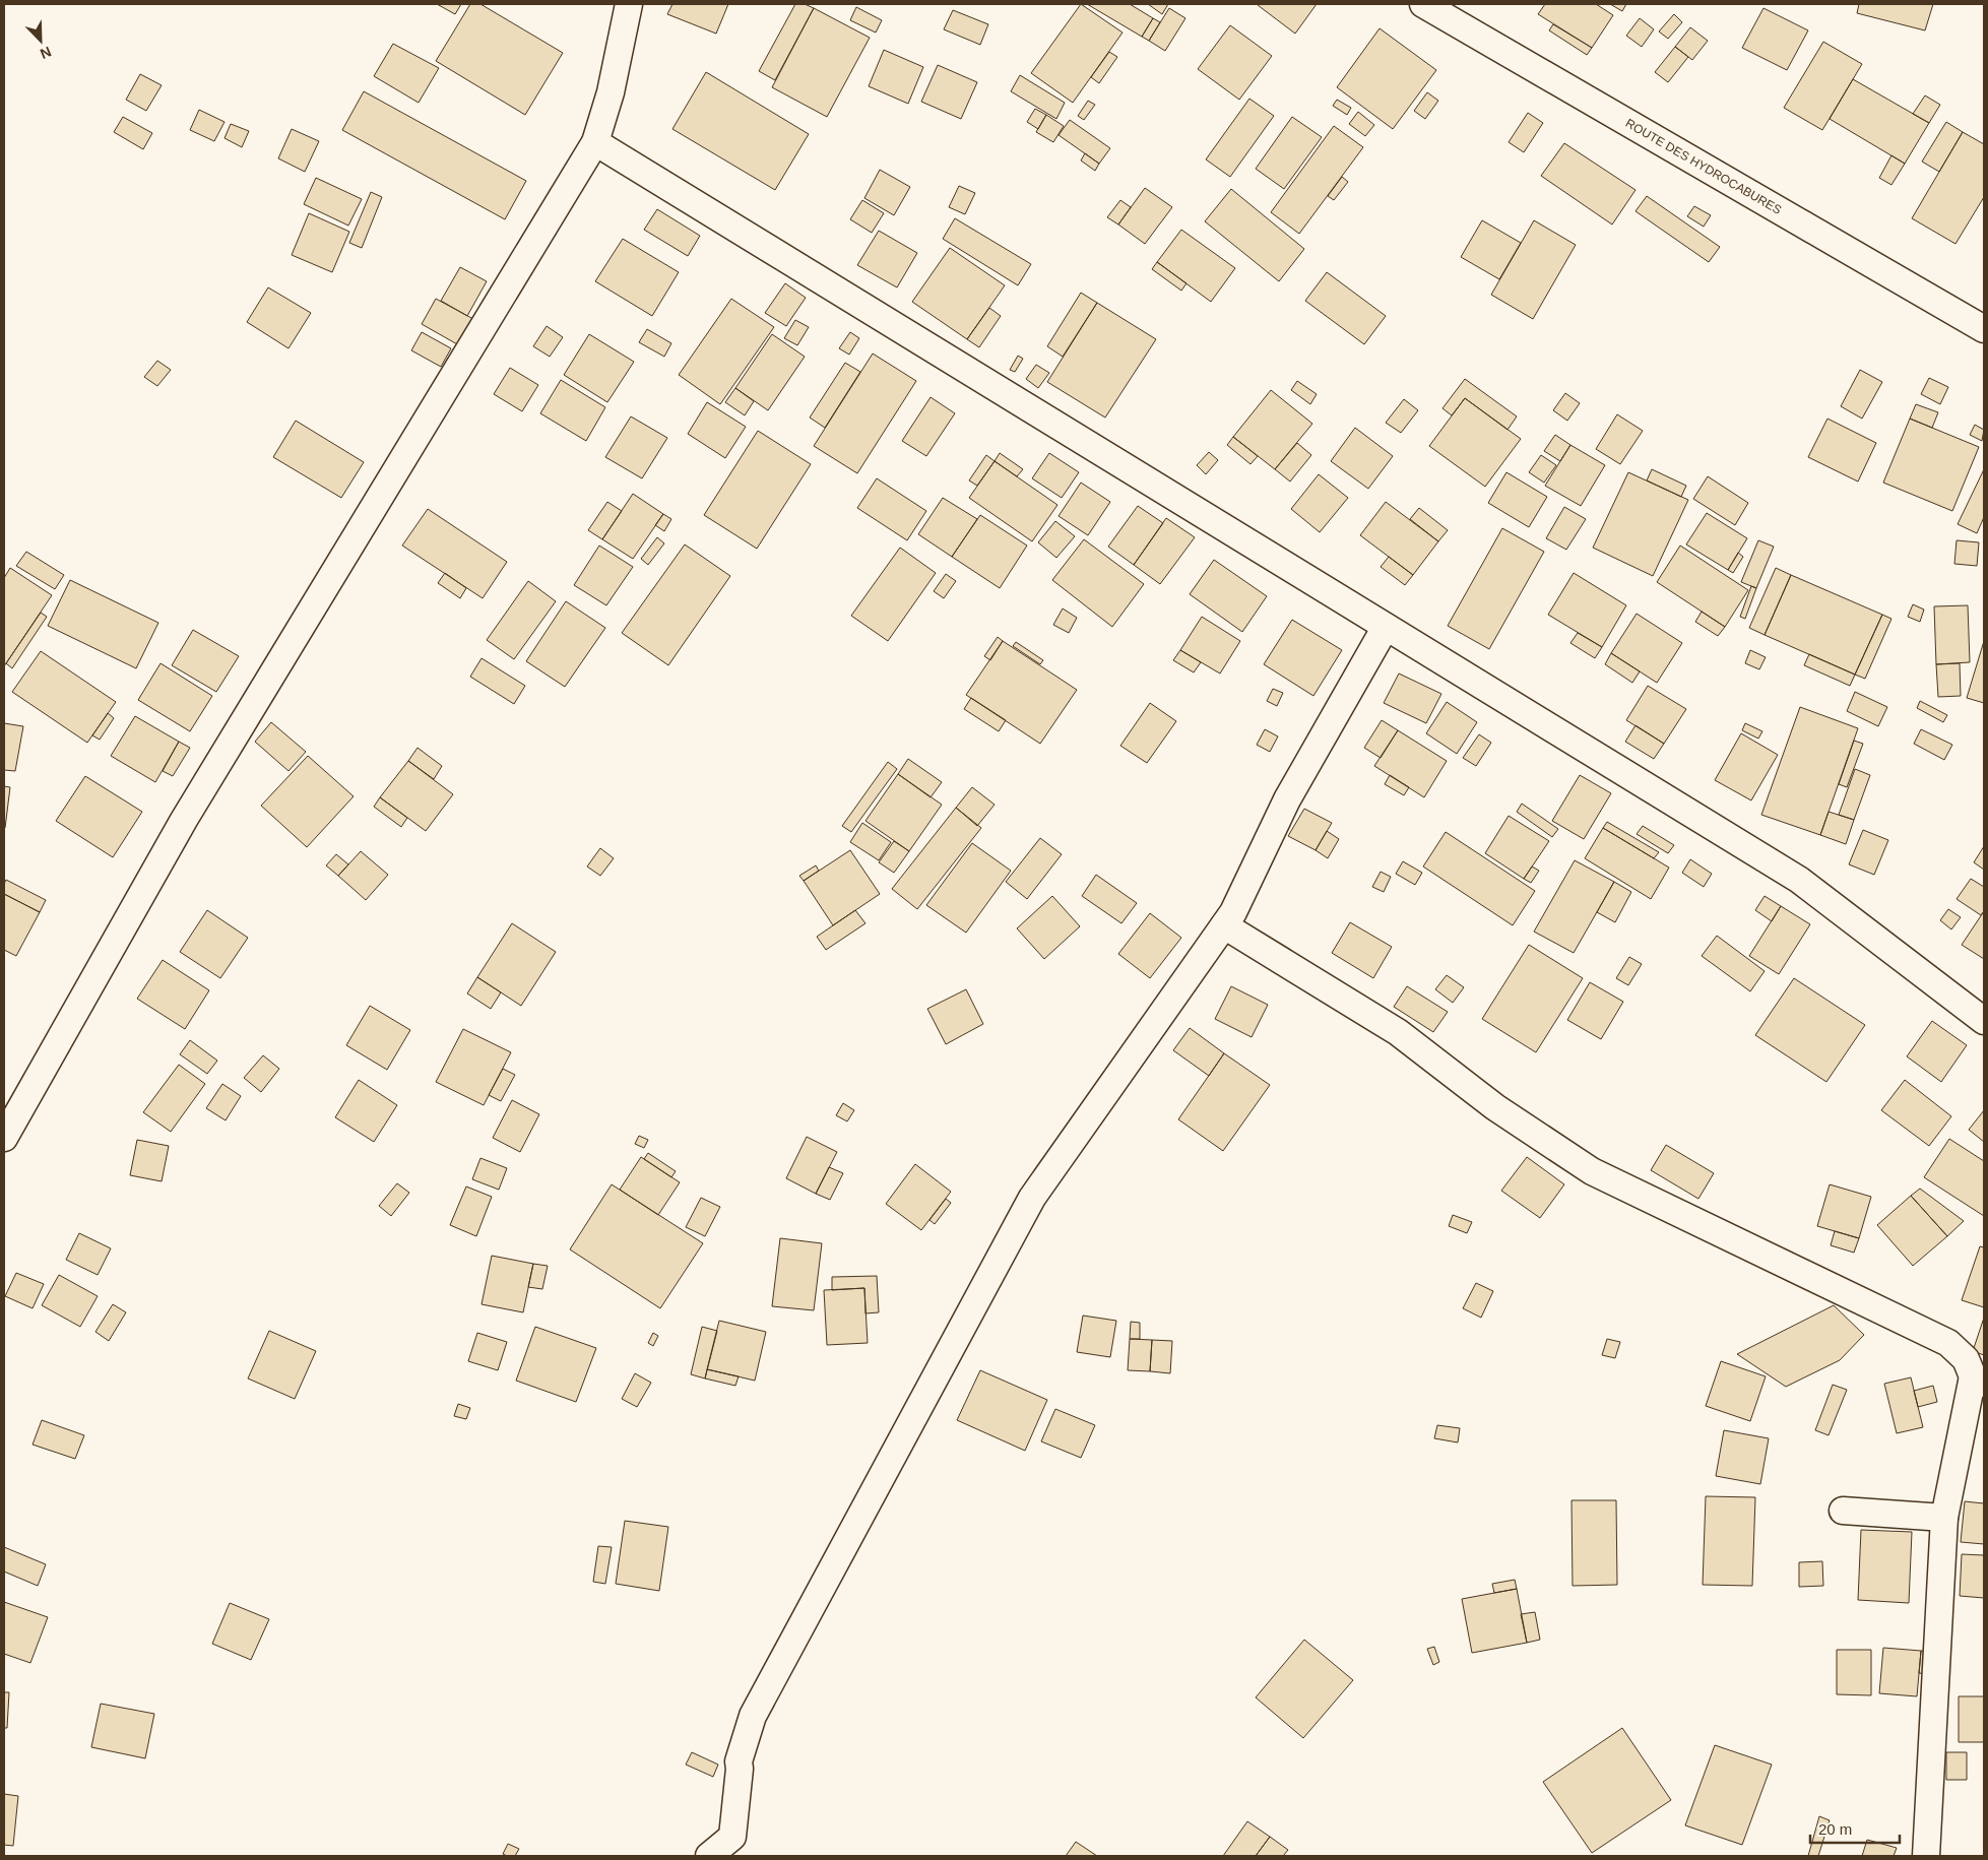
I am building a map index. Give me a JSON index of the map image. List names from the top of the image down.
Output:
{
  "streets": {
    "street": ["ROUTE DES HYDROCABURES"]
  },
  "scale_bar": "20 m",
  "north": "bottom right"
}
